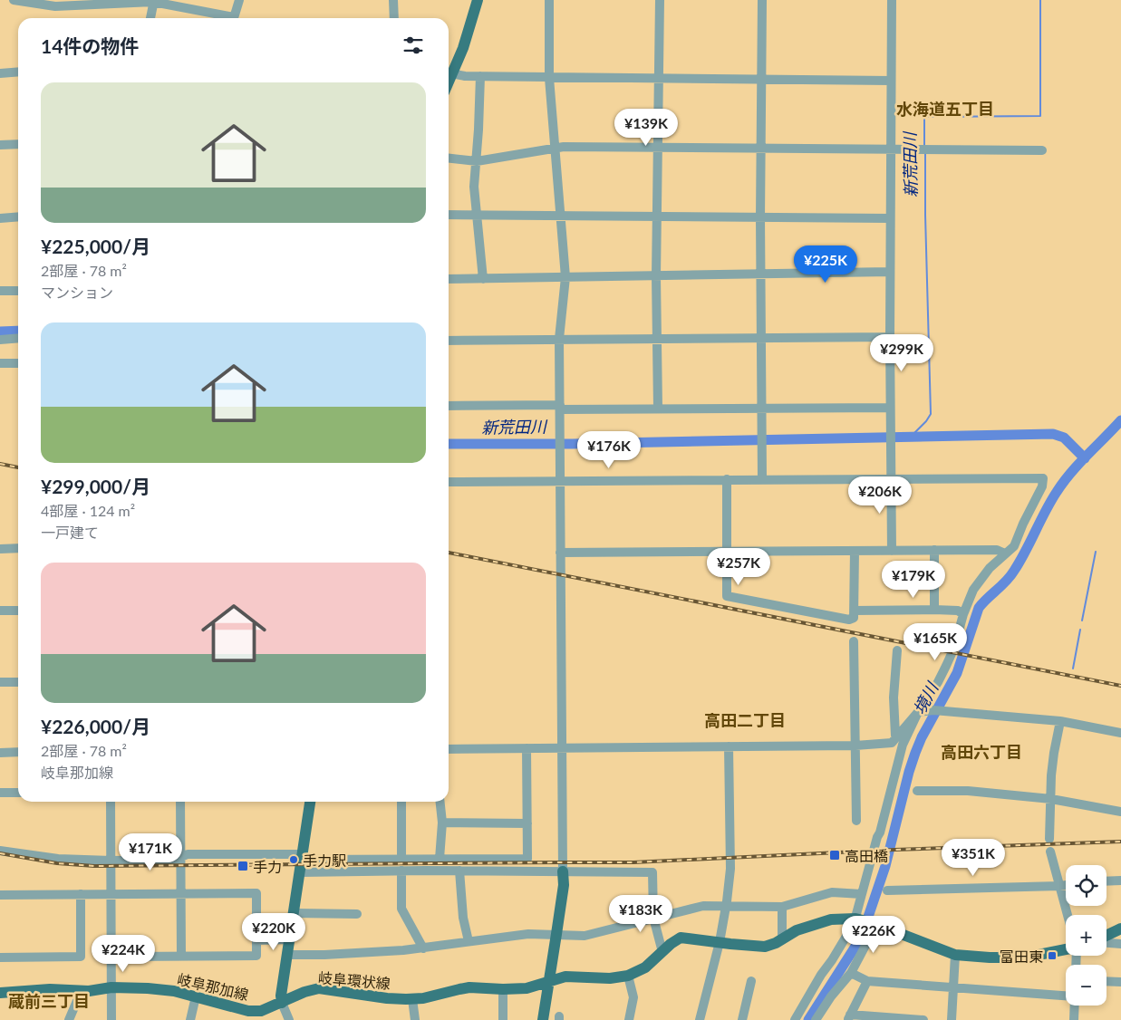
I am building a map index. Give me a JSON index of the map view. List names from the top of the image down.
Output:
{
  "streets": {
    "main road": ["岐阜環状線", "岐阜那加線"]
  },
  "crossings": [
    ["岐阜環状線", "岐阜那加線"]
  ],
  "districts": [
    "水海道五丁目",
    "高田二丁目",
    "高田六丁目",
    "蔵前三丁目"
  ],
  "water": ["新荒田川", "境川"],
  "places": {
    "transit": ["高田橋", "手力", "富田東"],
    "other": ["手力駅"]
  },
  "page": {
    "heading": "14件の物件",
    "list": [
      {
        "name": "¥225,000/月",
        "note": "2部屋 · 78 m² · マンション"
      },
      {
        "name": "¥299,000/月",
        "note": "4部屋 · 124 m² · 一戸建て"
      },
      {
        "name": "¥226,000/月",
        "note": "2部屋 · 78 m² · 岐阜那加線"
      }
    ],
    "price": [
      "¥139K",
      "¥225K",
      "¥299K",
      "¥176K",
      "¥206K",
      "¥257K",
      "¥179K",
      "¥165K",
      "¥171K",
      "¥351K",
      "¥183K",
      "¥220K",
      "¥226K",
      "¥224K"
    ],
    "map_buttons": ["+", "−"]
  }
}
